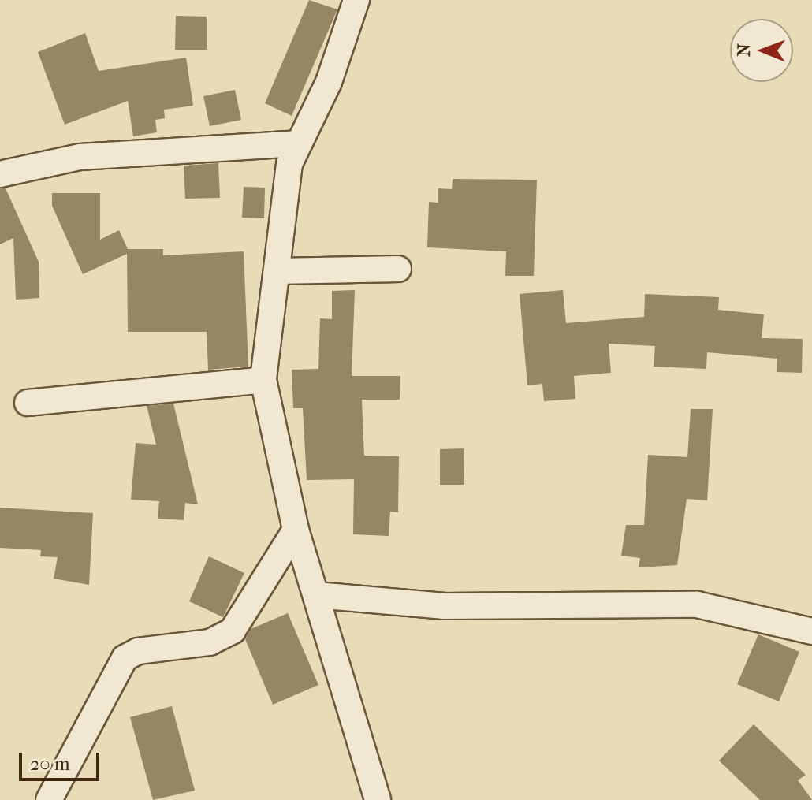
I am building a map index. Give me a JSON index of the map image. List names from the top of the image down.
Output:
{
  "scale_bar": "20 m",
  "north": "left"
}
